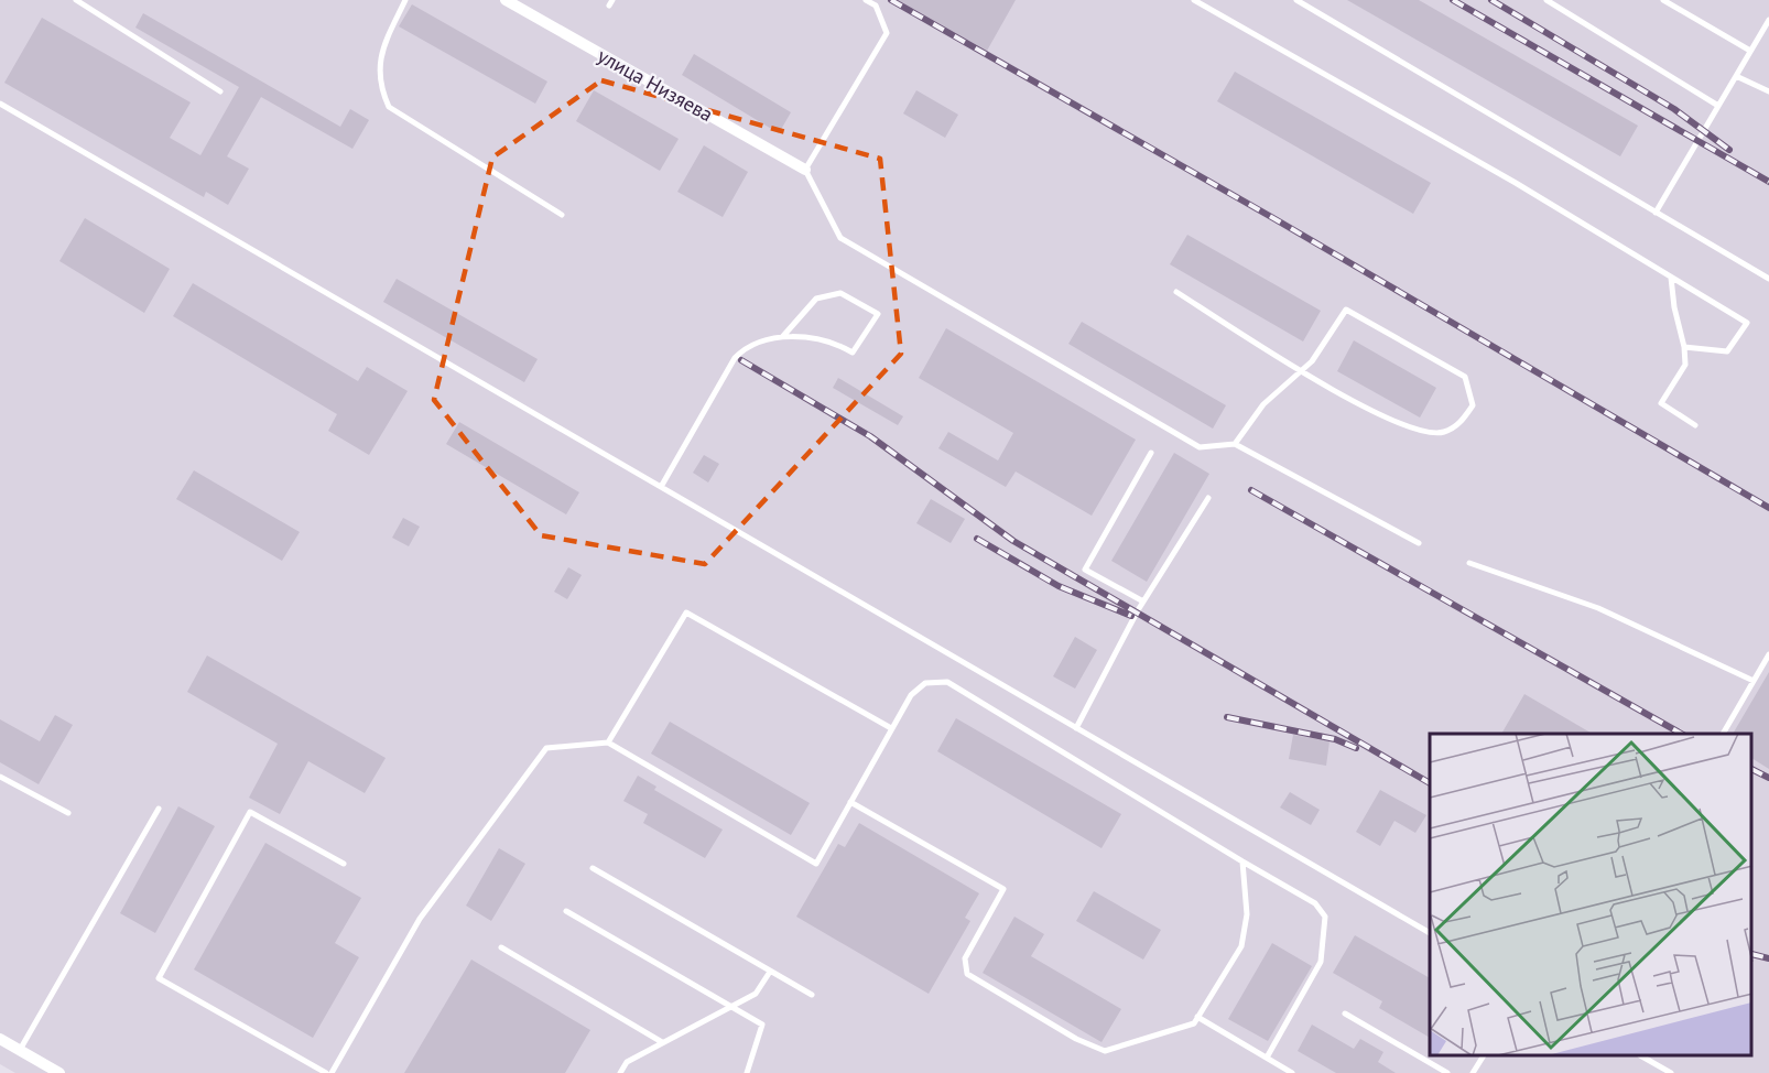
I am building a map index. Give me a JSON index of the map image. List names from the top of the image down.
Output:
{
  "streets": {
    "street": ["улица Низяева"]
  }
}
